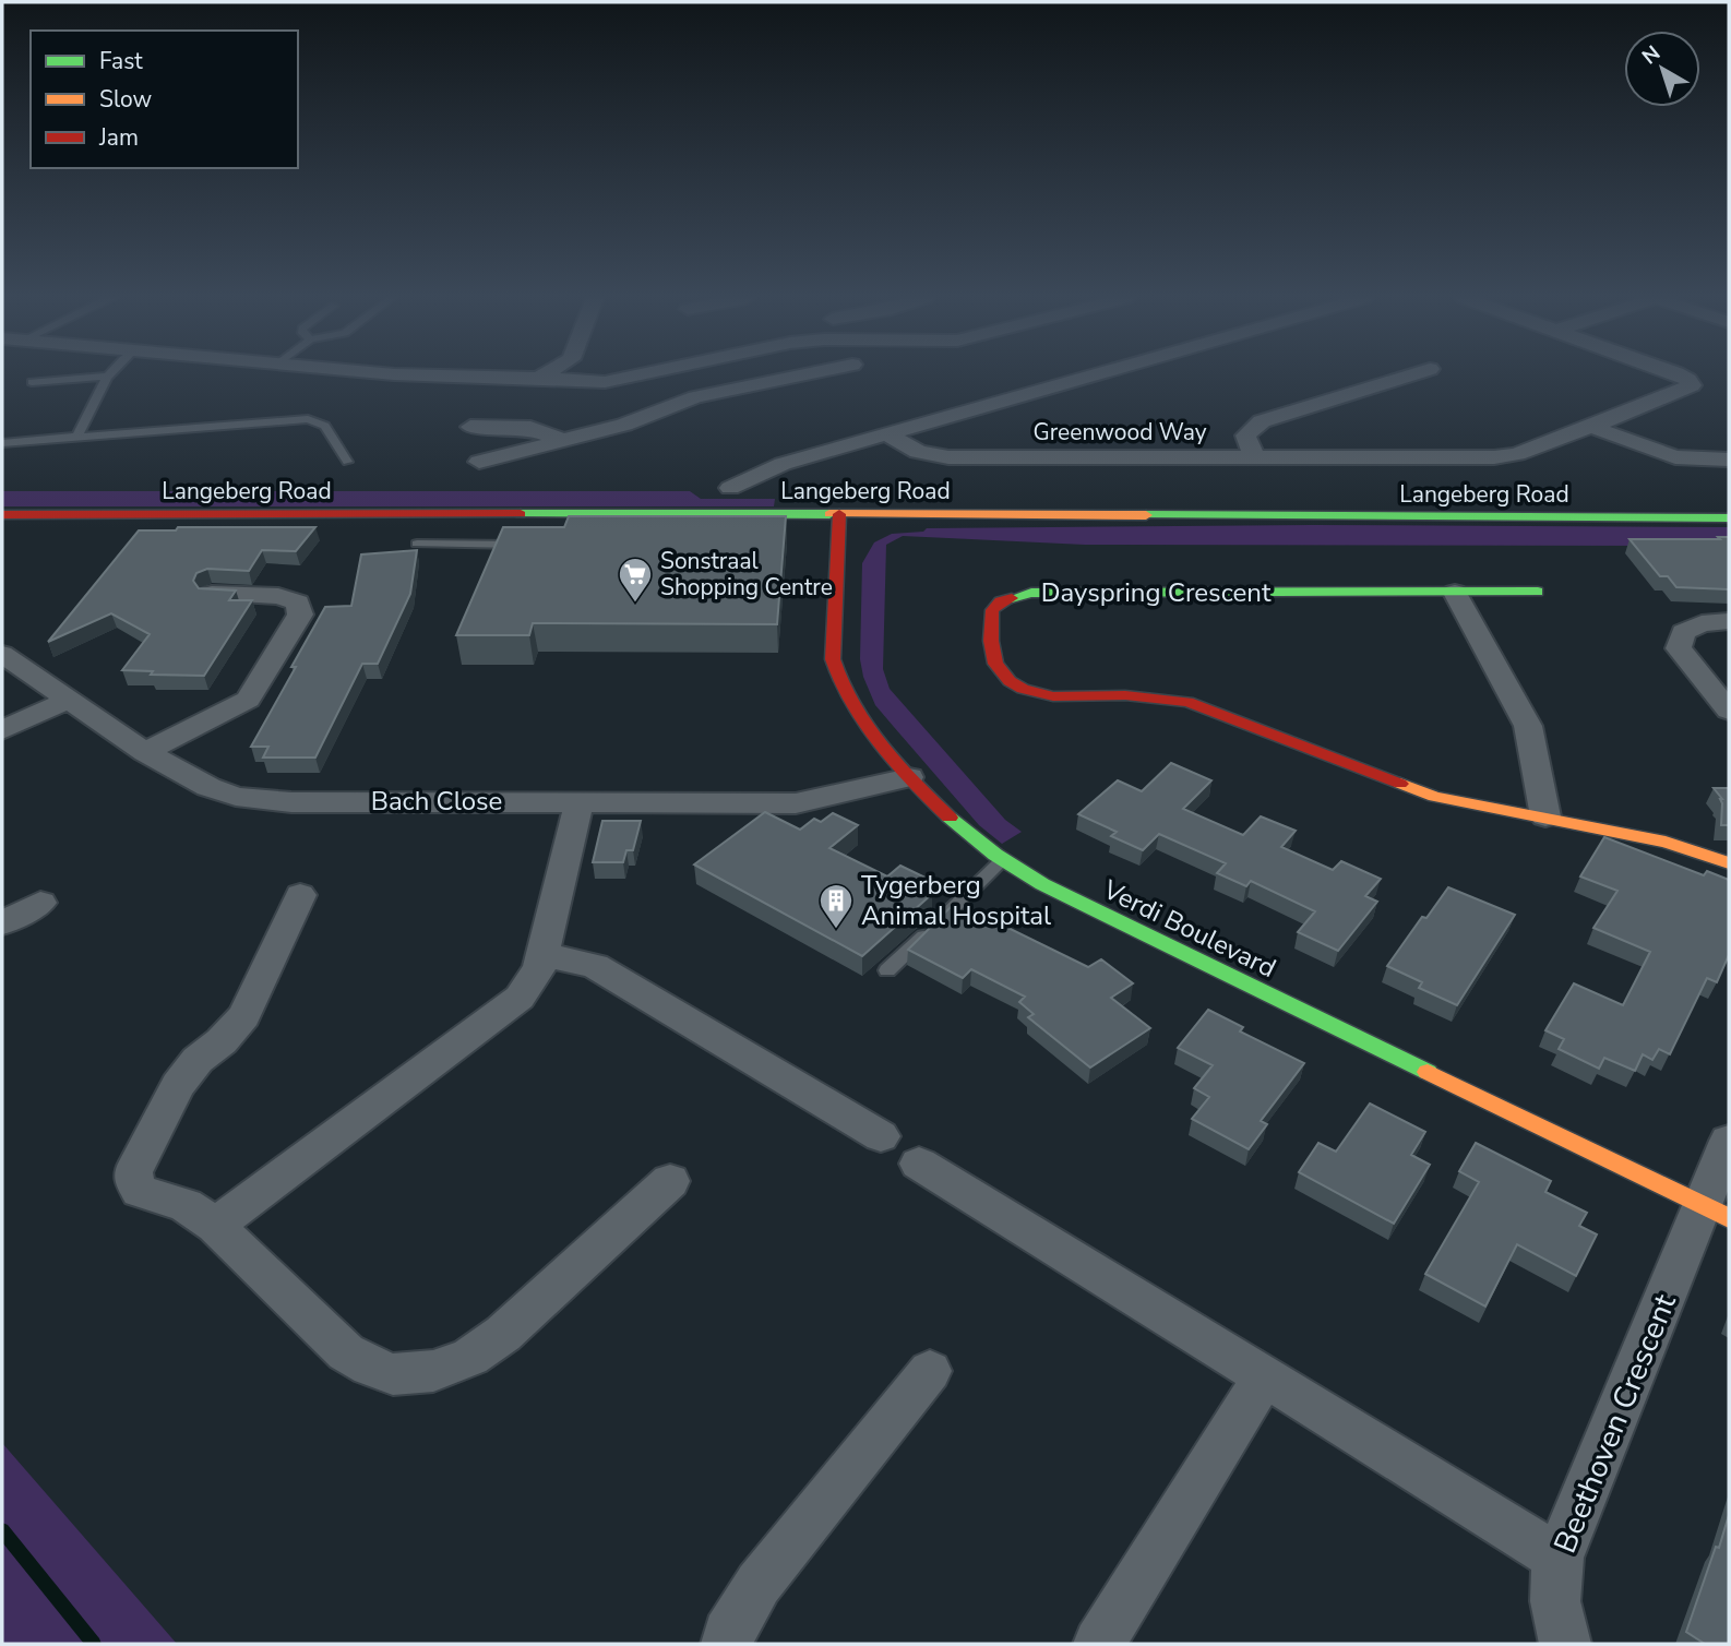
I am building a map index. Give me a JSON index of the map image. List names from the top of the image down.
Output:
{
  "streets": {
    "street": [
      "Greenwood Way",
      "Langeberg Road",
      "Dayspring Crescent",
      "Bach Close",
      "Verdi Boulevard",
      "Beethoven Crescent"
    ]
  },
  "crossings": [
    ["Langeberg Road", "Verdi Boulevard"],
    ["Bach Close", "Verdi Boulevard"],
    ["Verdi Boulevard", "Beethoven Crescent"]
  ],
  "places": {
    "supermarket": ["Sonstraal Shopping Centre"],
    "building": ["Tygerberg Animal Hospital"]
  },
  "legend": ["Fast", "Slow", "Jam"],
  "north": "top left"
}
